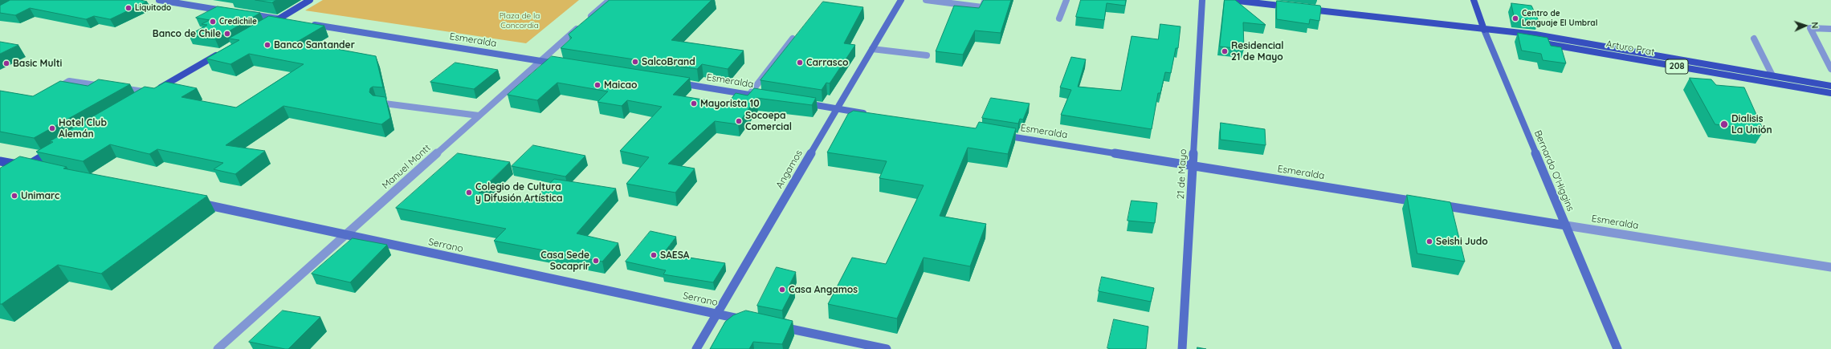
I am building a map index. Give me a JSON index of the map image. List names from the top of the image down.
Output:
{
  "streets": {
    "main road": ["Arturo Prat", "208", "Bernardo O'Higgins"],
    "street": [
      "Esmeralda",
      "Manuel Montt",
      "Angamos",
      "21 de Mayo",
      "Serrano"
    ]
  },
  "crossings": [
    ["Esmeralda", "Manuel Montt"],
    ["Esmeralda", "Bernardo O'Higgins"],
    ["Esmeralda", "21 de Mayo"],
    ["Arturo Prat", "Bernardo O'Higgins"],
    ["Manuel Montt", "Serrano"],
    ["Angamos", "Serrano"]
  ],
  "parks": ["Plaza de la Concordia"],
  "places": [
    "Liquitodo",
    "Centro de Lenguaje El Umbral",
    "Credichile",
    "Banco de Chile",
    "Banco Santander",
    "Residencial 21 de Mayo",
    "SalcoBrand",
    "Carrasco",
    "Basic Multi",
    "Maicao",
    "Mayorista 10",
    "Socoepa Comercial",
    "Dialisis La Unión",
    "Hotel Club Alemán",
    "Colegio de Cultura y Difusión Artística",
    "Unimarc",
    "Seishi Judo",
    "SAESA",
    "Casa Sede Socaprir",
    "Casa Angamos"
  ],
  "north": "right"
}
